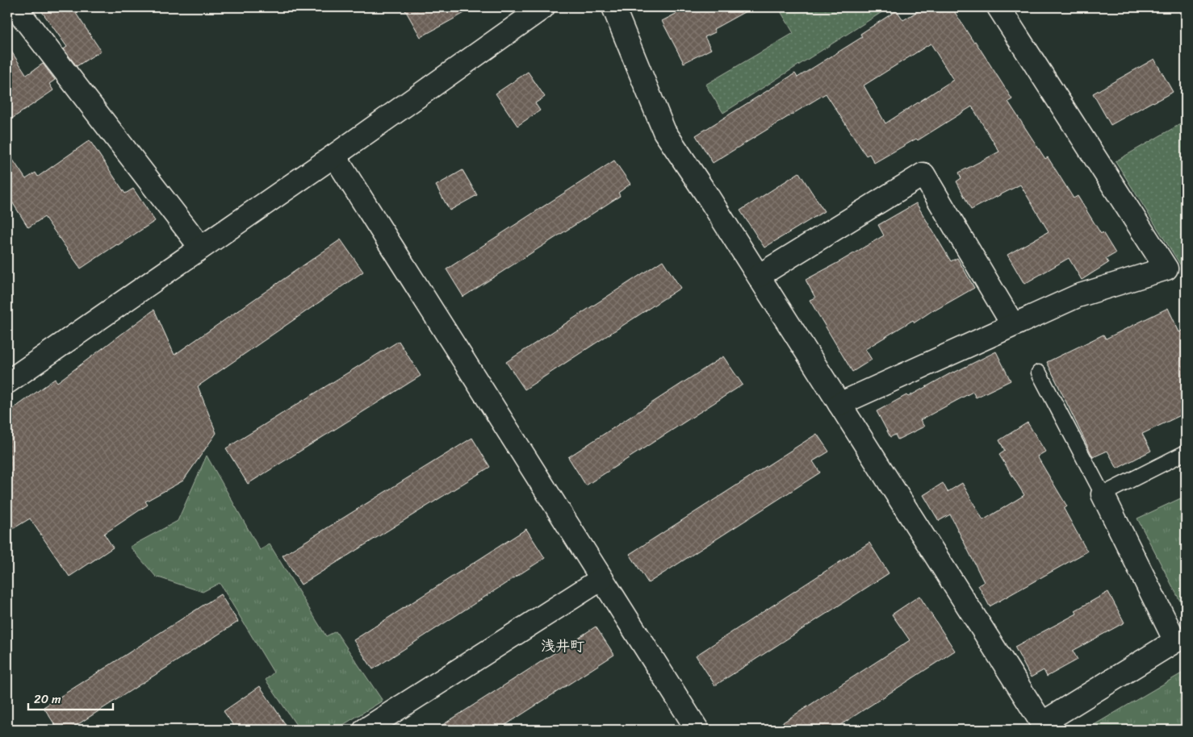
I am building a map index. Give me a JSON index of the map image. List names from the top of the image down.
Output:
{
  "districts": ["浅井町"],
  "scale_bar": "20 m"
}
